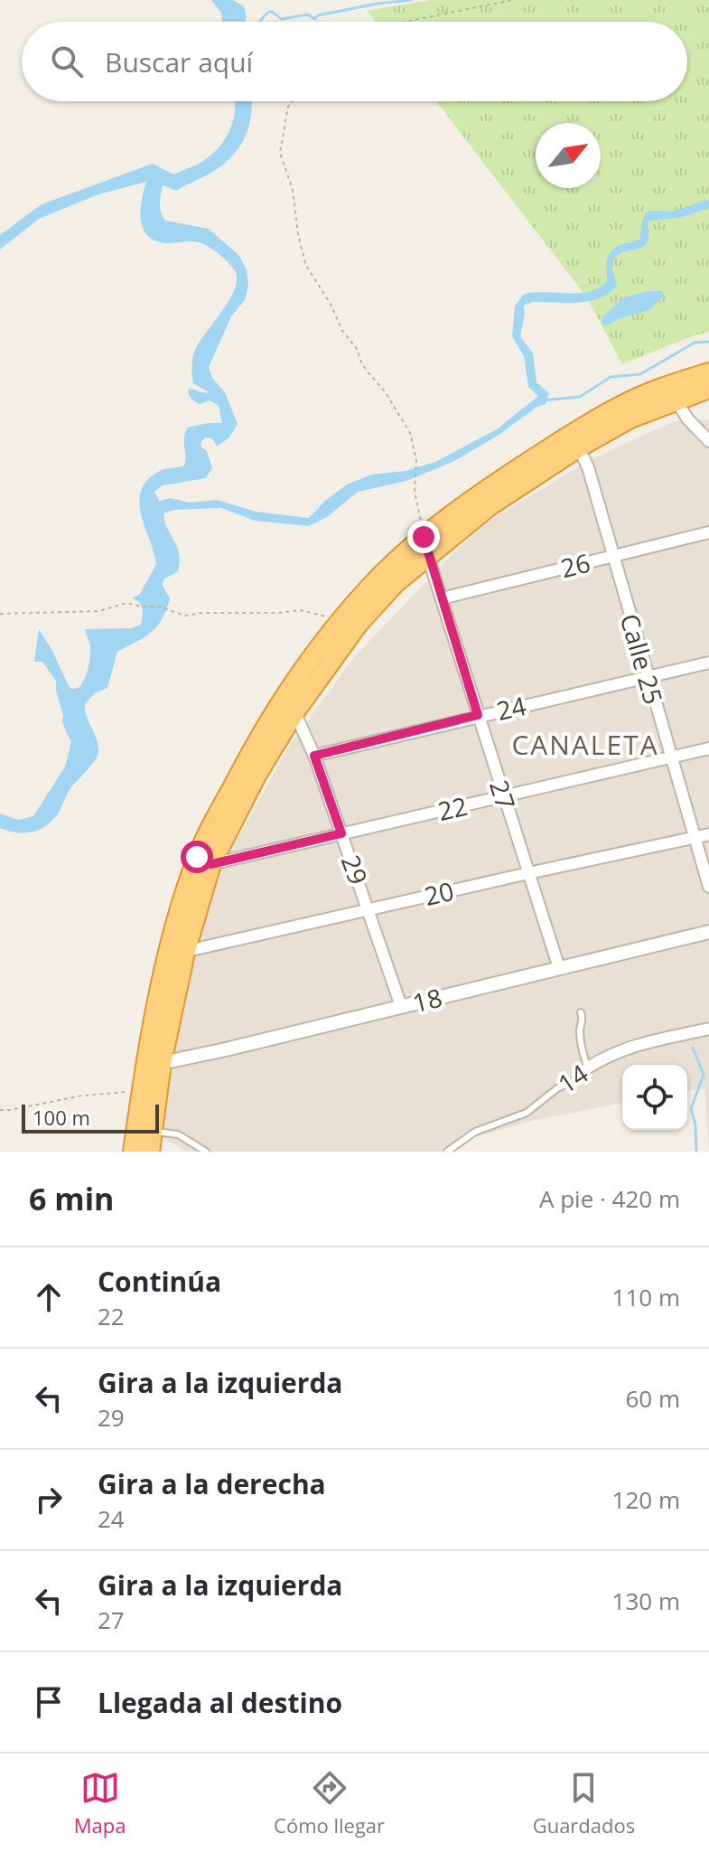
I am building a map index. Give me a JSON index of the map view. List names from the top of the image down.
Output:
{
  "streets": {
    "street": [
      "26",
      "Calle 25",
      "24",
      "27",
      "22",
      "29",
      "20",
      "18",
      "14"
    ]
  },
  "crossings": [
    ["26", "Calle 25"],
    ["26", "27"],
    ["Calle 25", "24"],
    ["Calle 25", "22"],
    ["Calle 25", "20"],
    ["24", "27"],
    ["24", "29"],
    ["27", "22"],
    ["27", "20"],
    ["27", "18"],
    ["22", "29"],
    ["29", "20"],
    ["29", "18"]
  ],
  "districts": ["CANALETA"],
  "scale_bar": "100 m",
  "north": "top right",
  "page": {
    "search": "Buscar aquí",
    "scale": "100 m",
    "heading": ["6 min", "A pie · 420 m"],
    "list": [
      ["Continúa", "22", "110 m"],
      ["Gira a la izquierda", "29", "60 m"],
      ["Gira a la derecha", "24", "120 m"],
      ["Gira a la izquierda", "27", "130 m"],
      "Llegada al destino"
    ],
    "nav": ["Mapa", "Cómo llegar", "Guardados"]
  }
}
